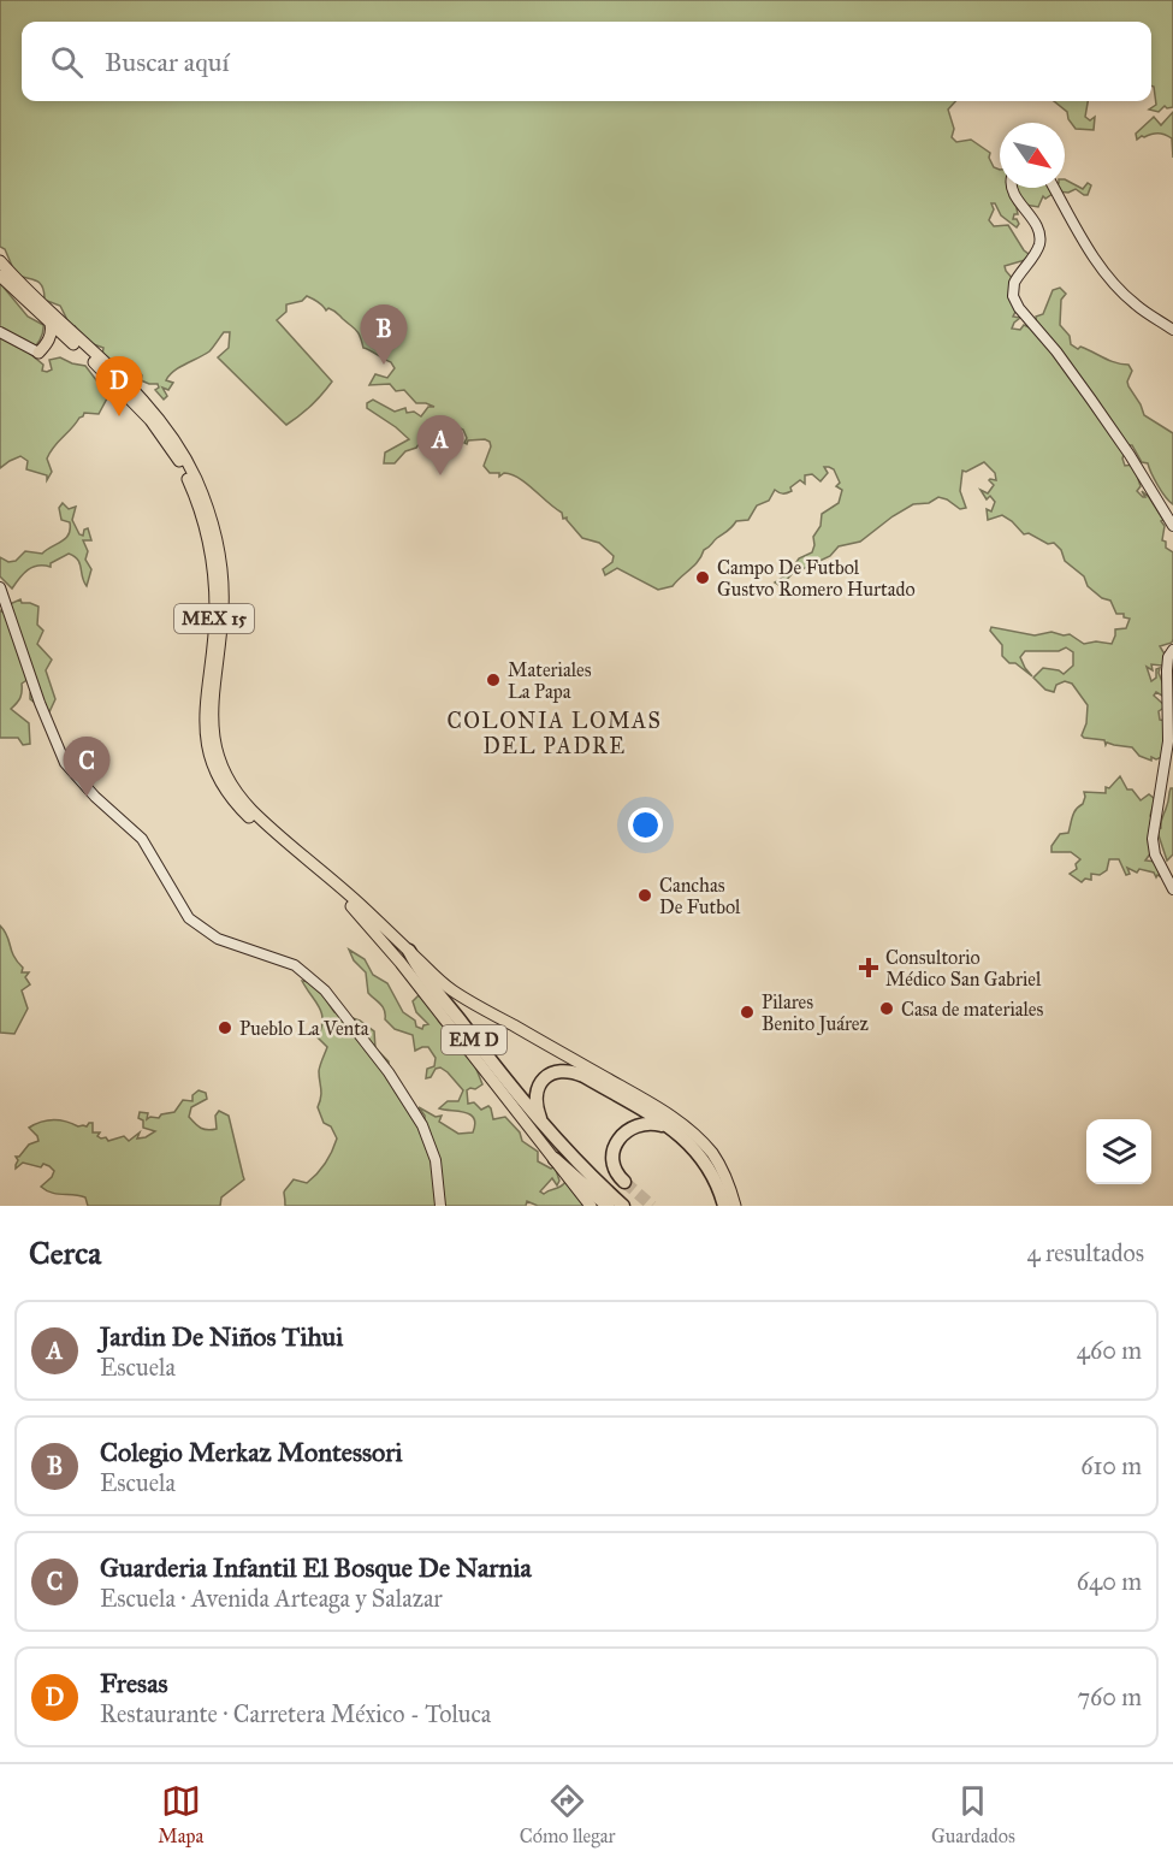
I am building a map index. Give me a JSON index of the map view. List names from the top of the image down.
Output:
{
  "streets": {
    "highway": ["EM D"],
    "main road": ["MEX 15"]
  },
  "crossings": [
    ["MEX 15", "EM D"]
  ],
  "districts": ["COLONIA LOMAS DEL PADRE"],
  "places": {
    "other": [
      "Campo De Futbol Gustvo Romero Hurtado",
      "Materiales La Papa",
      "Canchas De Futbol",
      "Casa de materiales",
      "Pilares Benito Juárez",
      "Pueblo La Venta"
    ],
    "health": ["Consultorio Médico San Gabriel"]
  },
  "north": "bottom right",
  "page": {
    "search": "Buscar aquí",
    "pins": [
      "B",
      "D",
      "A",
      "C"
    ],
    "heading": ["Cerca", "4 resultados"],
    "list": [
      {
        "mark": "A",
        "name": "Jardin De Niños Tihui",
        "note": "Escuela",
        "value": "460 m"
      },
      {
        "mark": "B",
        "name": "Colegio Merkaz Montessori",
        "note": "Escuela",
        "value": "610 m"
      },
      {
        "mark": "C",
        "name": "Guarderia Infantil El Bosque De Narnia",
        "note": "Escuela · Avenida Arteaga y Salazar",
        "value": "640 m"
      },
      {
        "mark": "D",
        "name": "Fresas",
        "note": "Restaurante · Carretera México - Toluca",
        "value": "760 m"
      }
    ],
    "nav": ["Mapa", "Cómo llegar", "Guardados"]
  }
}
